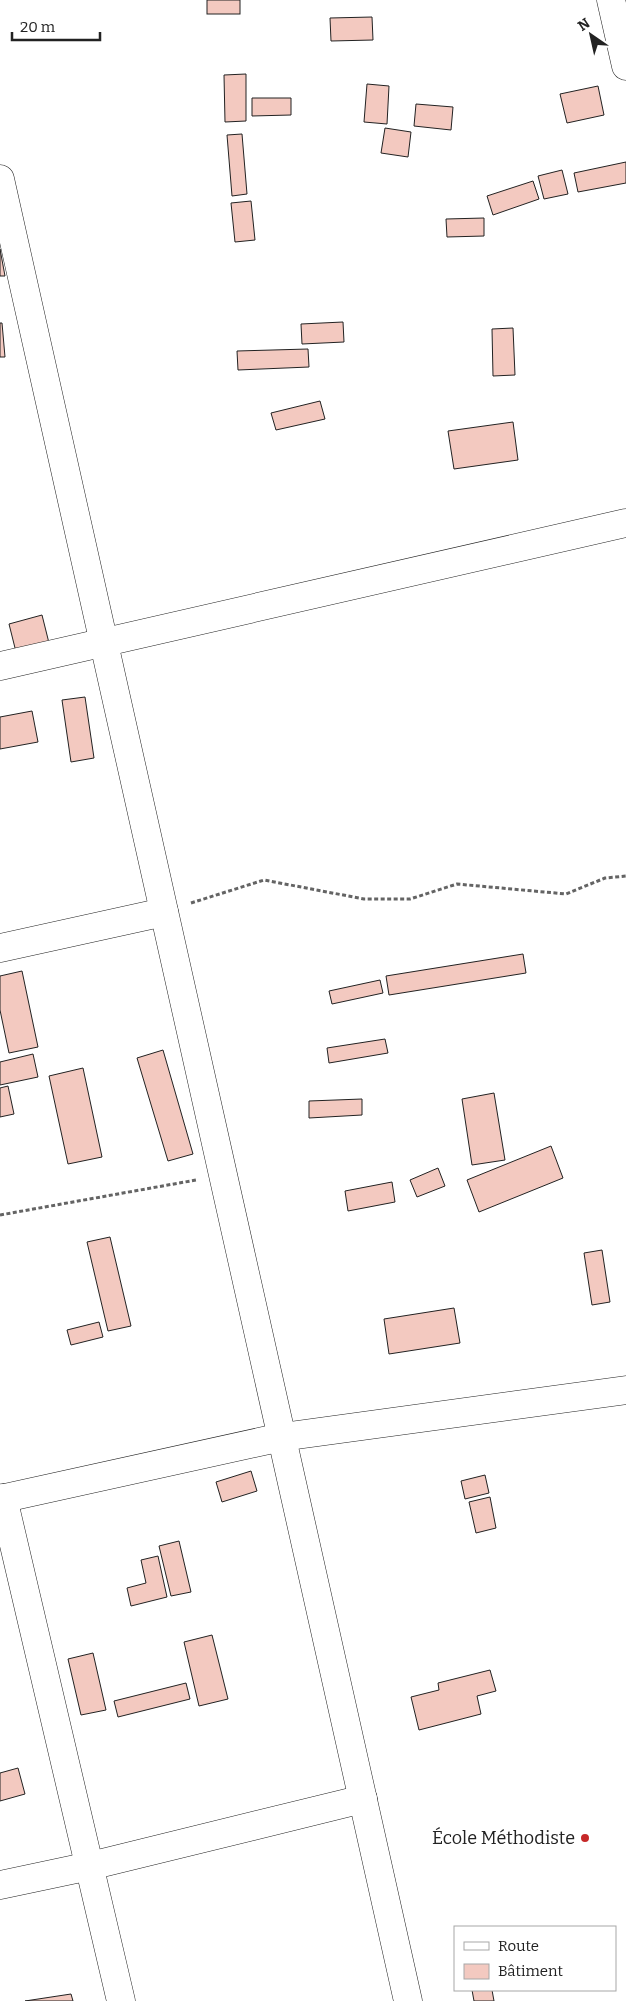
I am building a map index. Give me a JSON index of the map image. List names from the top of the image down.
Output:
{
  "places": ["École Méthodiste"],
  "legend": ["Route", "Bâtiment"],
  "scale_bar": "20 m",
  "north": "top left"
}
